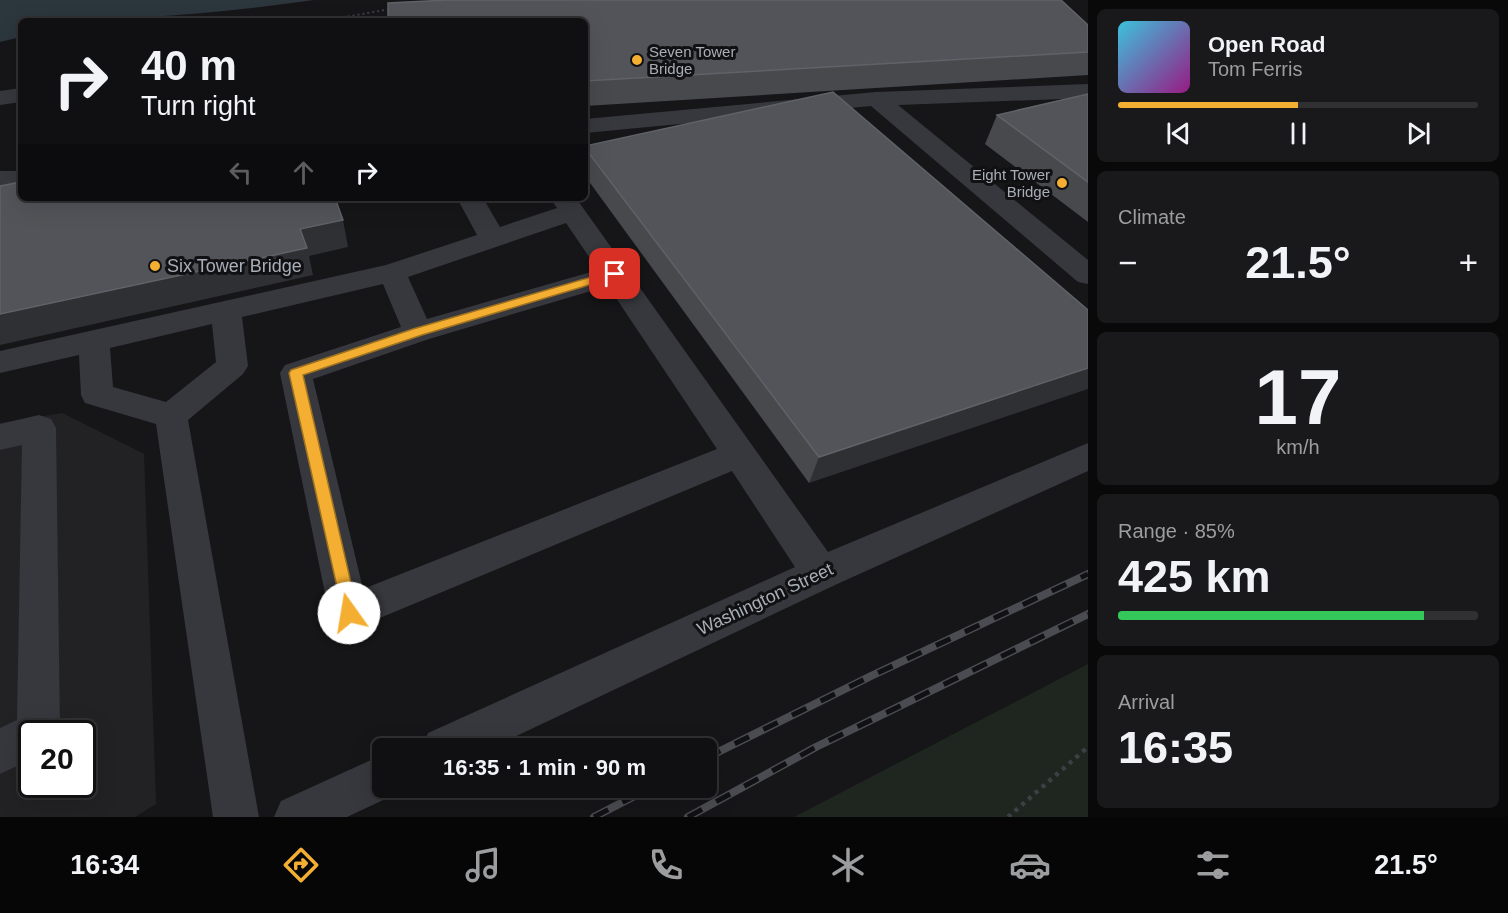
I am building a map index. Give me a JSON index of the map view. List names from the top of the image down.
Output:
{
  "streets": {
    "street": ["Washington Street"]
  },
  "places": ["Seven Tower Bridge", "Eight Tower Bridge", "Six Tower Bridge"],
  "page": {
    "turn": ["40 m", "Turn right"],
    "song": ["Open Road", "Tom Ferris"],
    "tile": [
      "Climate",
      ["17", "km/h"],
      ["Range · 85%", "425 km"],
      ["Arrival", "16:35"]
    ],
    "heat": ["−", "21.5°", "+"],
    "limit": "20",
    "trip": "16:35 · 1 min · 90 m",
    "tabs": ["16:34", "21.5°"]
  }
}
